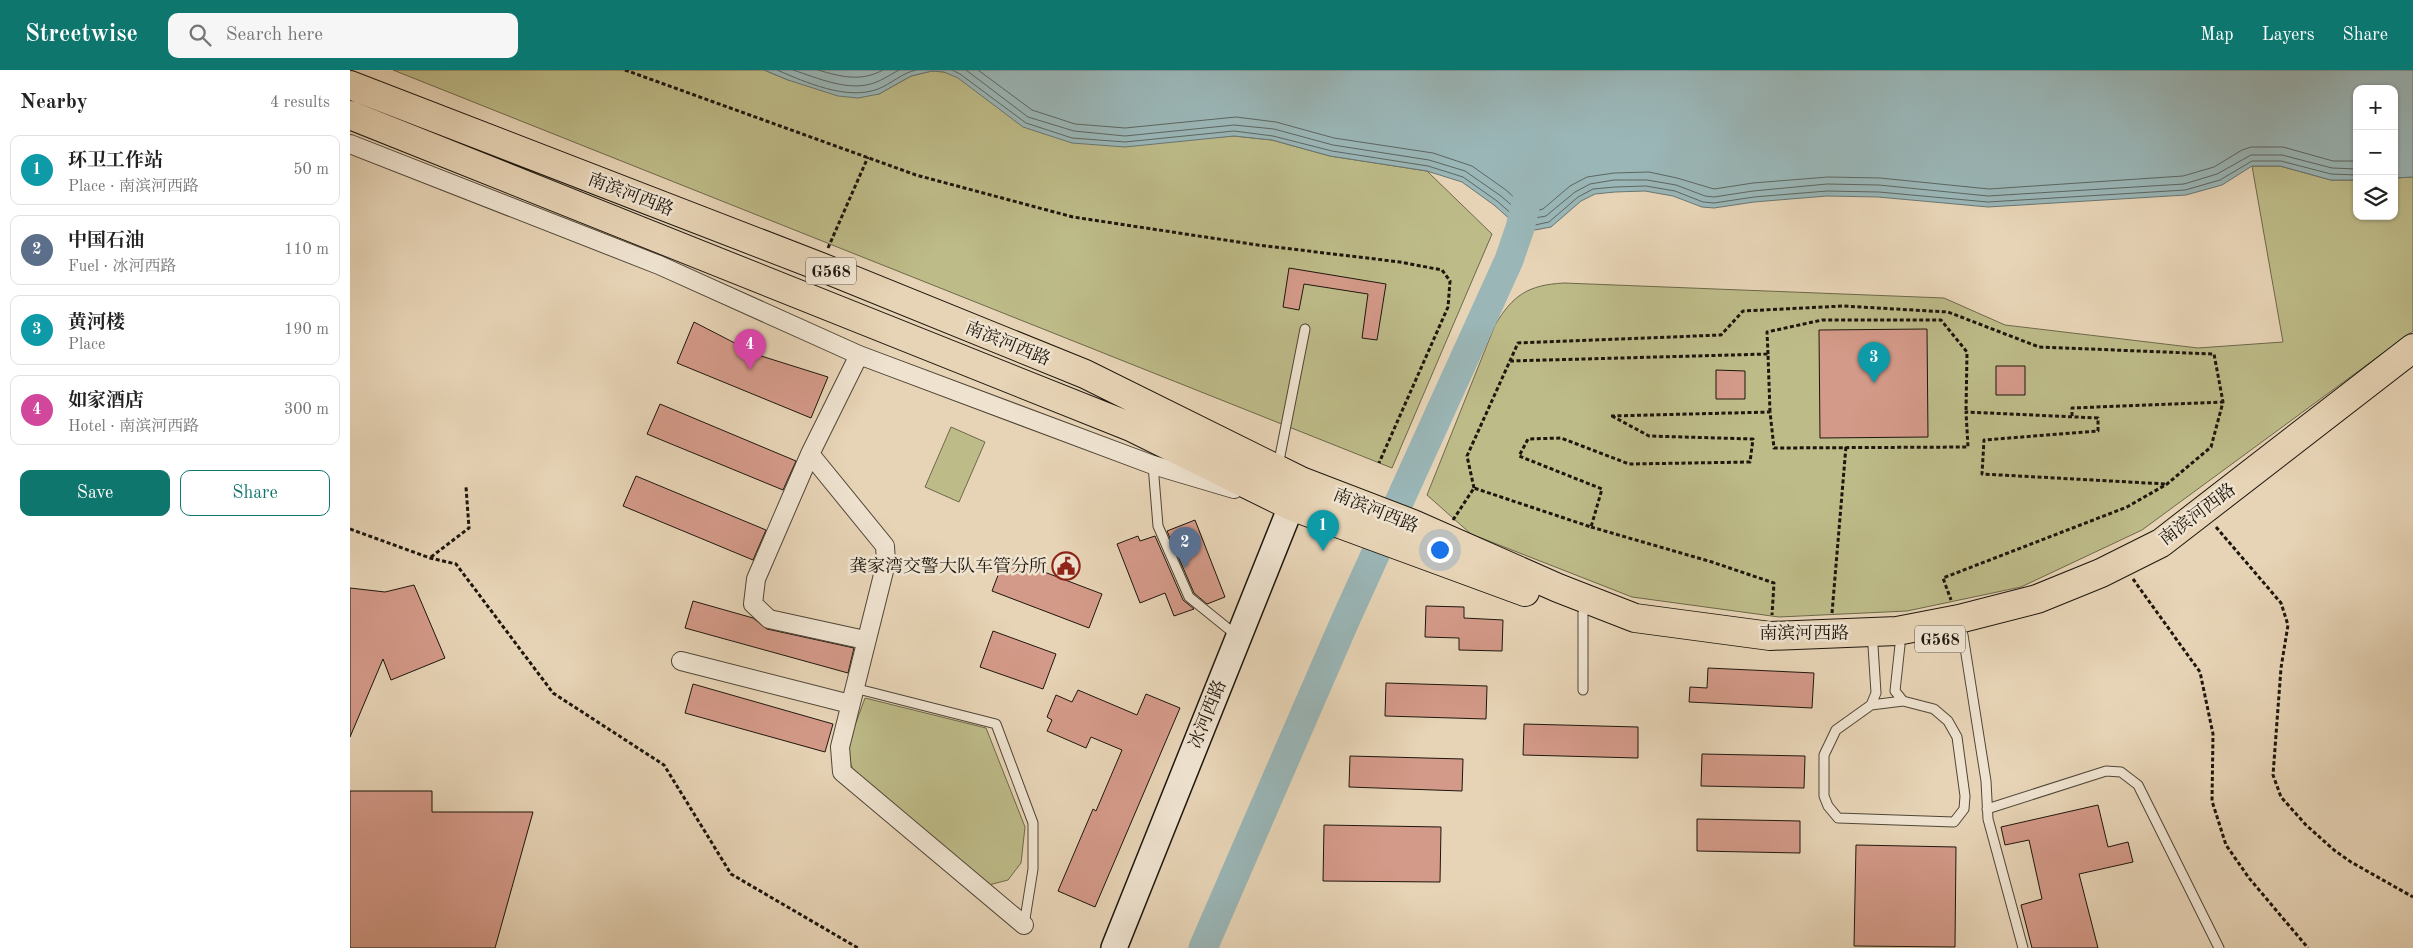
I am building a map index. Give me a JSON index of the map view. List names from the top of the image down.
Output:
{
  "streets": {
    "highway": ["南滨河西路", "G568"],
    "main road": ["冰河西路"]
  },
  "crossings": [
    ["南滨河西路", "冰河西路"]
  ],
  "places": {
    "public building": ["龚家湾交警大队车管分所"]
  },
  "page": {
    "header": "Streetwise",
    "search": "Search here",
    "nav": ["Map", "Layers", "Share"],
    "heading": ["Nearby", "4 results"],
    "map_buttons": ["+", "−"],
    "list": [
      {
        "mark": "1",
        "name": "环卫工作站",
        "note": "Place · 南滨河西路",
        "value": "50 m"
      },
      {
        "mark": "2",
        "name": "中国石油",
        "note": "Fuel · 冰河西路",
        "value": "110 m"
      },
      {
        "mark": "3",
        "name": "黄河楼",
        "note": "Place",
        "value": "190 m"
      },
      {
        "mark": "4",
        "name": "如家酒店",
        "note": "Hotel · 南滨河西路",
        "value": "300 m"
      }
    ],
    "pins": [
      "4",
      "3",
      "1",
      "2"
    ],
    "buttons": ["Save", "Share"]
  }
}
